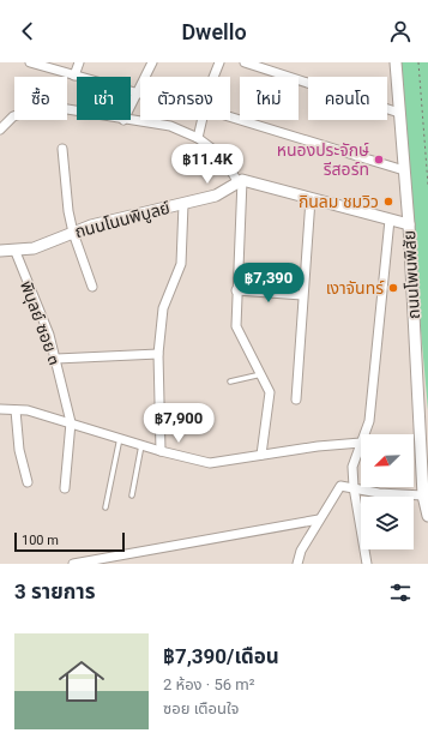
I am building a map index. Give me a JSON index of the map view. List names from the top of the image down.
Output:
{
  "streets": {
    "street": ["ถนนโนนพิบูลย์", "ถนนโพนพิสัย", "พิบุลย์ ซอย ๓"]
  },
  "crossings": [
    ["ถนนโนนพิบูลย์", "พิบุลย์ ซอย ๓"]
  ],
  "places": ["หนองประจักษ์ รีสอร์ท", "กินลม ชมวิว", "เงาจันทร์"],
  "scale_bar": "100 m",
  "north": "bottom left",
  "page": {
    "header": "Dwello",
    "chip": [
      "ซื้อ",
      "เช่า",
      "ตัวกรอง",
      "ใหม่",
      "คอนโด"
    ],
    "price": ["฿11.4K", "฿7,390", "฿7,900"],
    "scale": "100 m",
    "heading": "3 รายการ",
    "list": [
      {
        "name": "฿7,390/เดือน",
        "note": "2 ห้อง · 56 m² · ซอย เตือนใจ"
      }
    ]
  }
}
